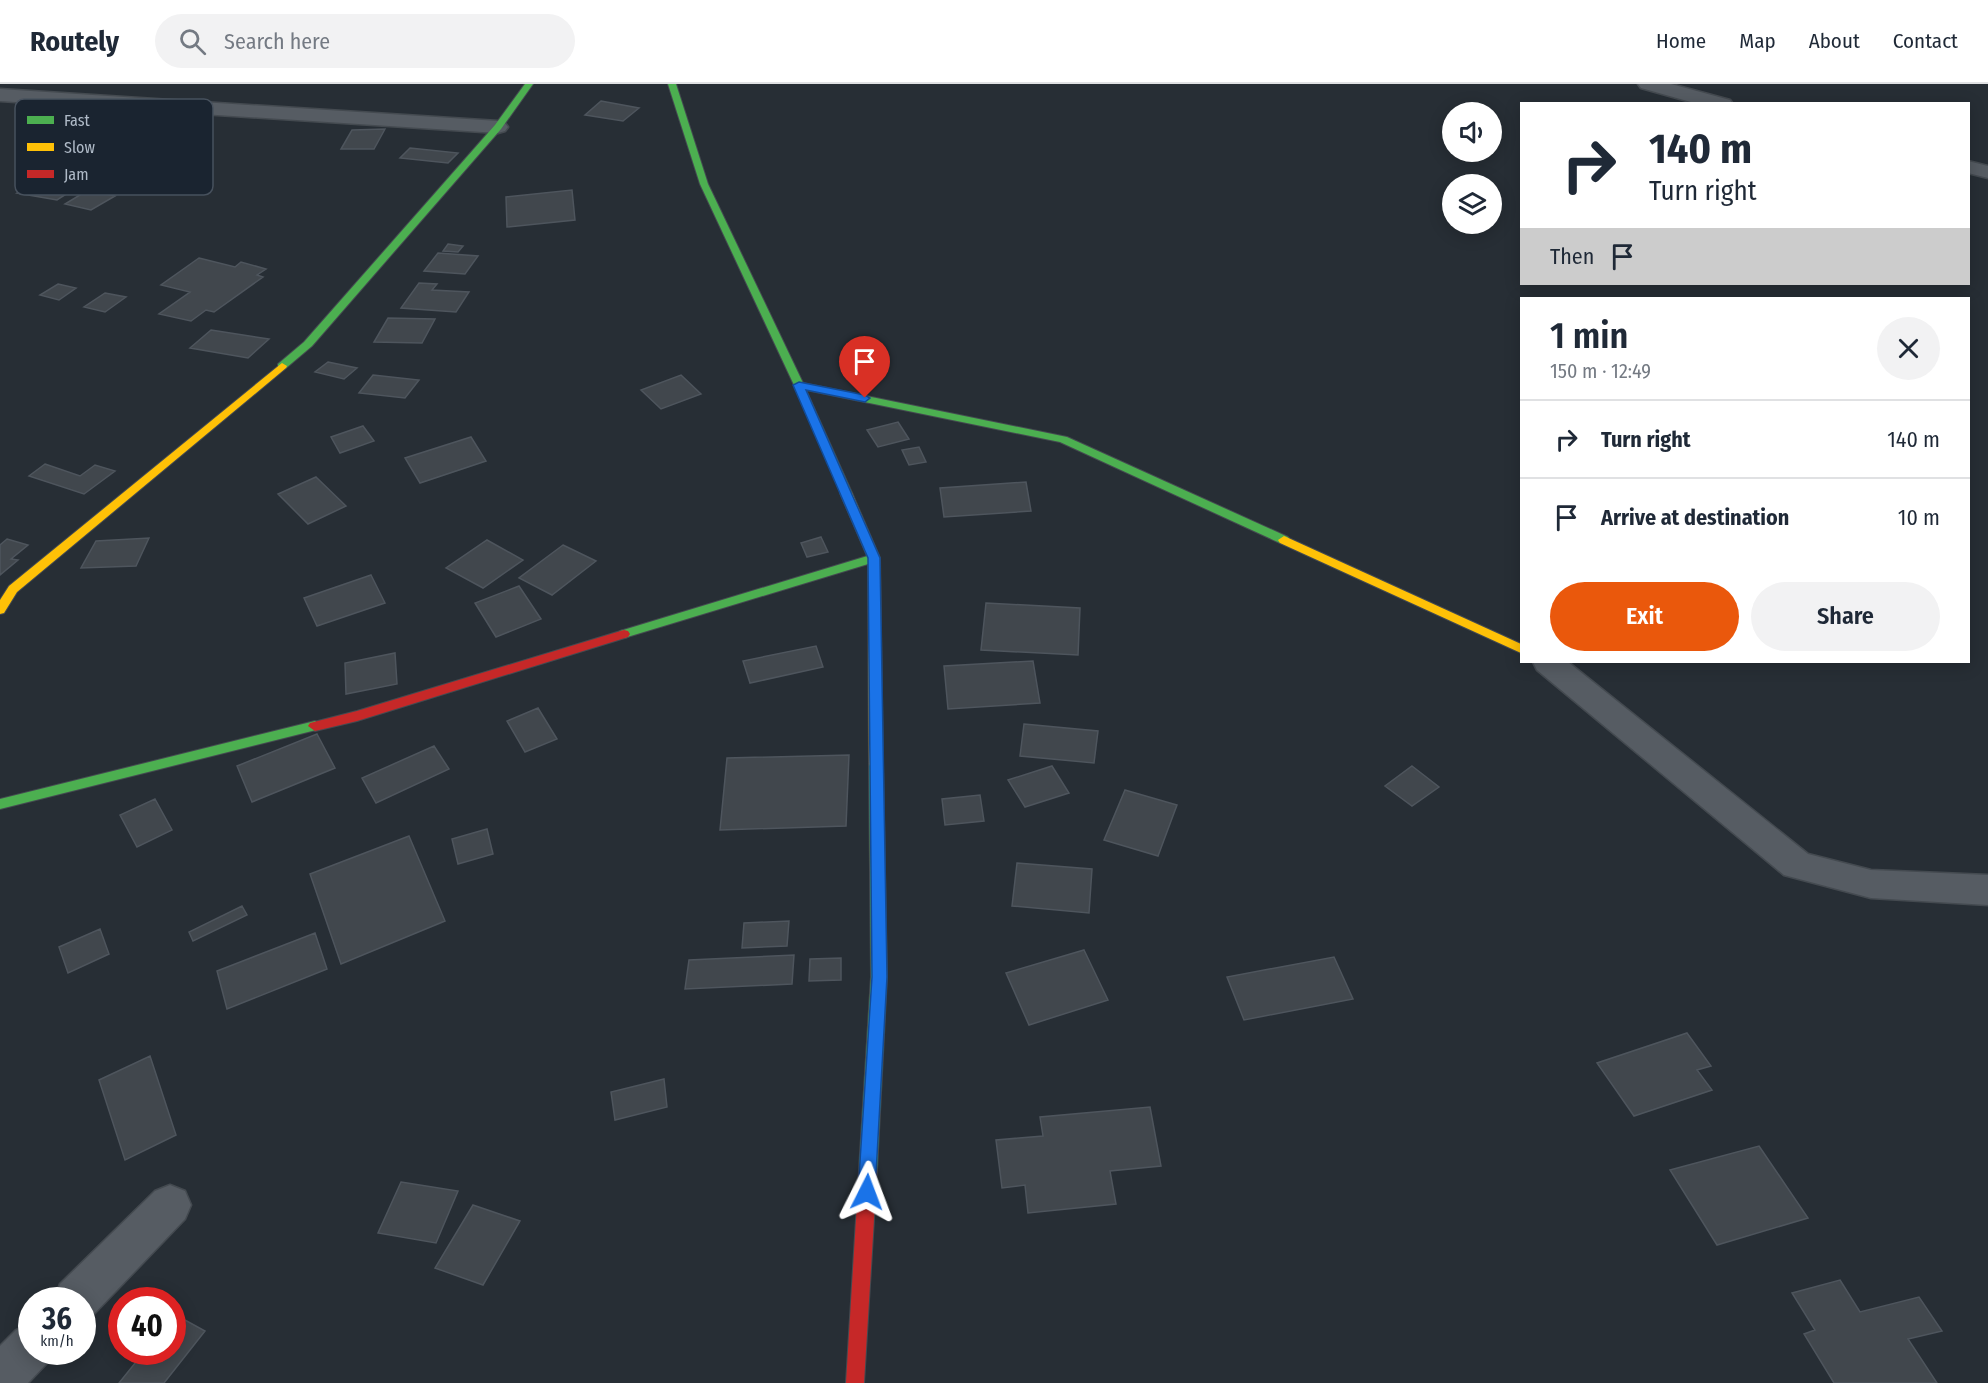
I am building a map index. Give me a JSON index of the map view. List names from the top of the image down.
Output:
{
  "legend": ["Fast", "Slow", "Jam"],
  "page": {
    "header": "Routely",
    "search": "Search here",
    "nav": [
      "Home",
      "Map",
      "About",
      "Contact"
    ],
    "turn": ["140 m", "Turn right"],
    "then": "Then",
    "heading": ["1 min", "150 m · 12:49"],
    "list": [
      {
        "name": "Turn right",
        "value": "140 m"
      },
      {
        "name": "Arrive at destination",
        "value": "10 m"
      }
    ],
    "buttons": ["Exit", "Share"],
    "speed": "36 km/h",
    "limit": "40"
  }
}
